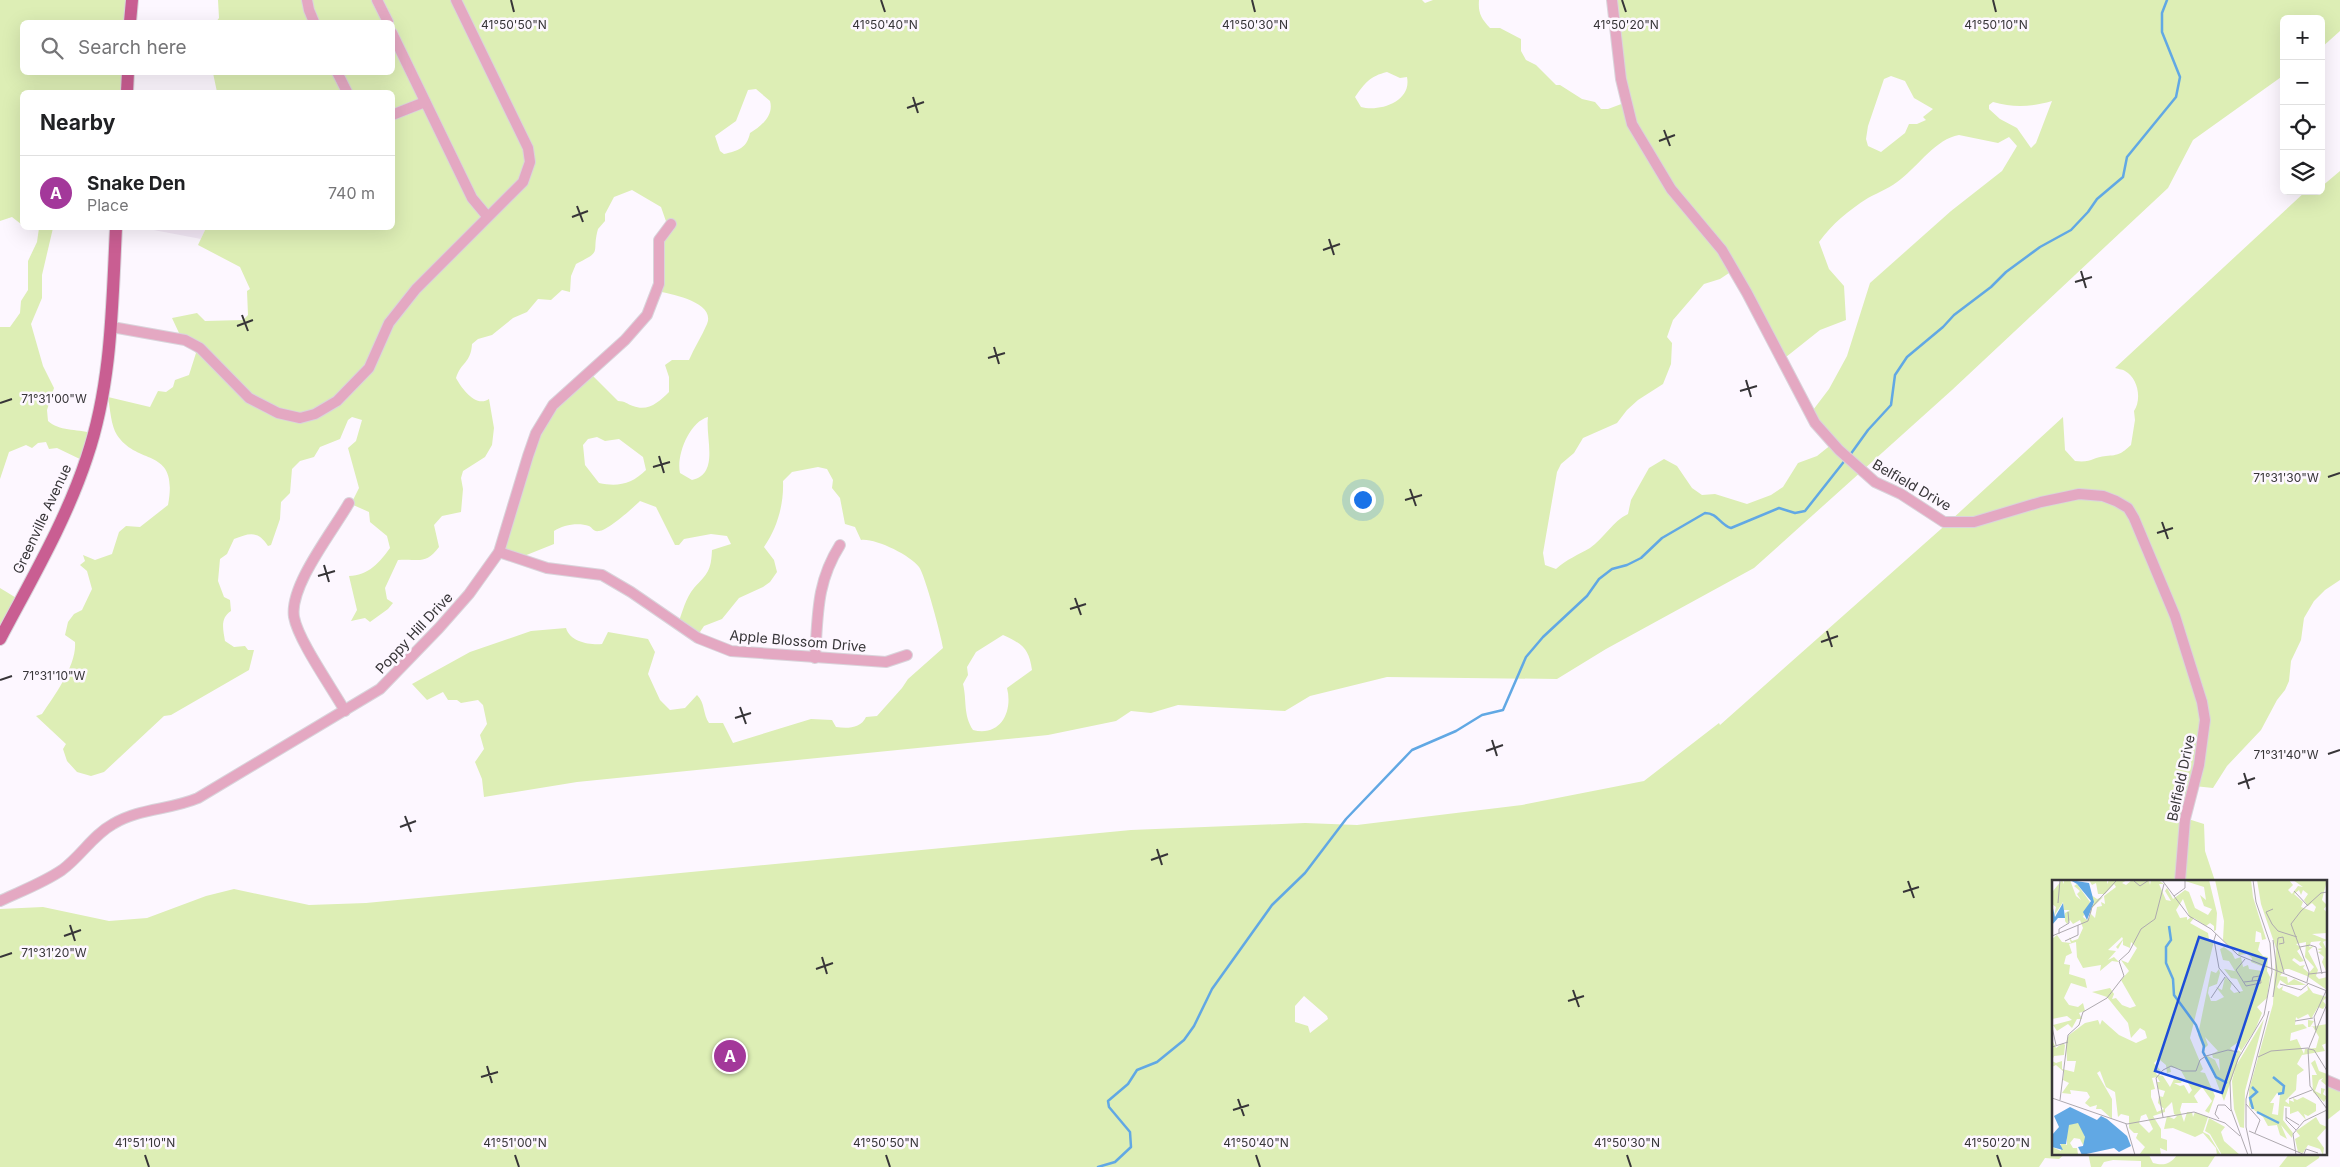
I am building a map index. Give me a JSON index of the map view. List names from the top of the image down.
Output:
{
  "streets": {
    "main road": ["Greenville Avenue"],
    "street": ["Belfield Drive", "Poppy Hill Drive", "Apple Blossom Drive"]
  },
  "crossings": [
    ["Poppy Hill Drive", "Apple Blossom Drive"]
  ],
  "page": {
    "map_buttons": ["+", "−"],
    "search": "Search here",
    "heading": "Nearby",
    "list": [
      {
        "mark": "A",
        "name": "Snake Den",
        "note": "Place",
        "value": "740 m"
      }
    ],
    "pins": "A"
  },
  "coordinates": [
    "41°50'50\"N",
    "41°50'40\"N",
    "41°50'30\"N",
    "41°50'20\"N",
    "41°50'10\"N",
    "71°31'00\"W",
    "71°31'30\"W",
    "71°31'10\"W",
    "71°31'40\"W",
    "71°31'20\"W",
    "41°51'10\"N",
    "41°51'00\"N"
  ]
}
